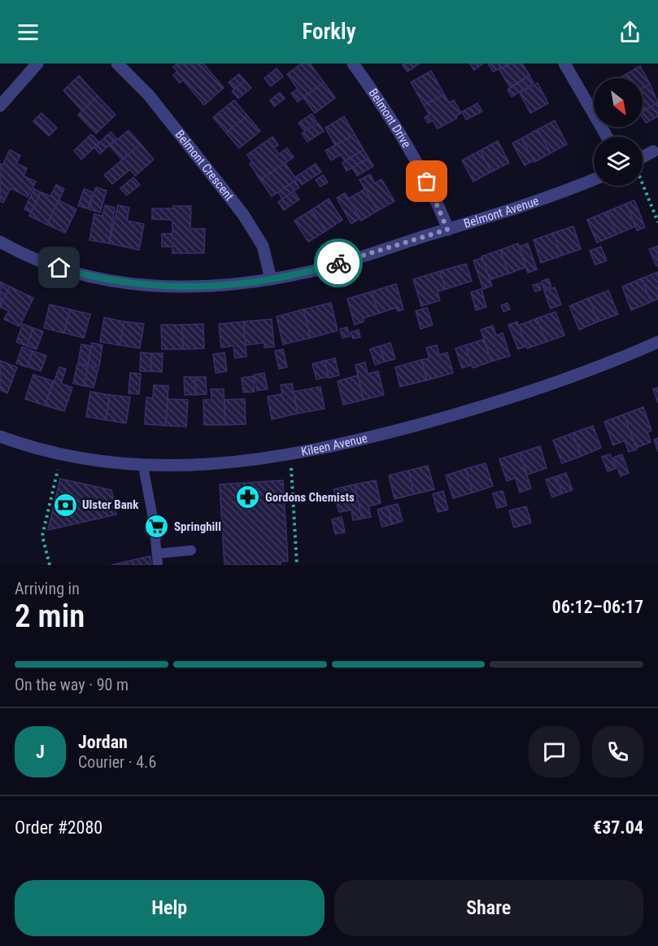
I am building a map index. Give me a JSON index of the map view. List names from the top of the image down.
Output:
{
  "streets": {
    "street": [
      "Belmont Drive",
      "Belmont Crescent",
      "Belmont Avenue",
      "Kileen Avenue"
    ]
  },
  "crossings": [
    ["Belmont Drive", "Belmont Avenue"],
    ["Belmont Crescent", "Belmont Avenue"]
  ],
  "places": {
    "pharmacy": ["Gordons Chemists"],
    "bank": ["Ulster Bank"],
    "supermarket": ["Springhill"]
  },
  "north": "bottom right",
  "page": {
    "header": "Forkly",
    "heading": ["2 min", "Arriving in", "06:12–06:17"],
    "panel": [
      "Jordan",
      "Courier · 4.6",
      "Order #2080",
      "€37.04"
    ],
    "bar": "On the way · 90 m",
    "round": "J",
    "buttons": ["Help", "Share"]
  }
}
